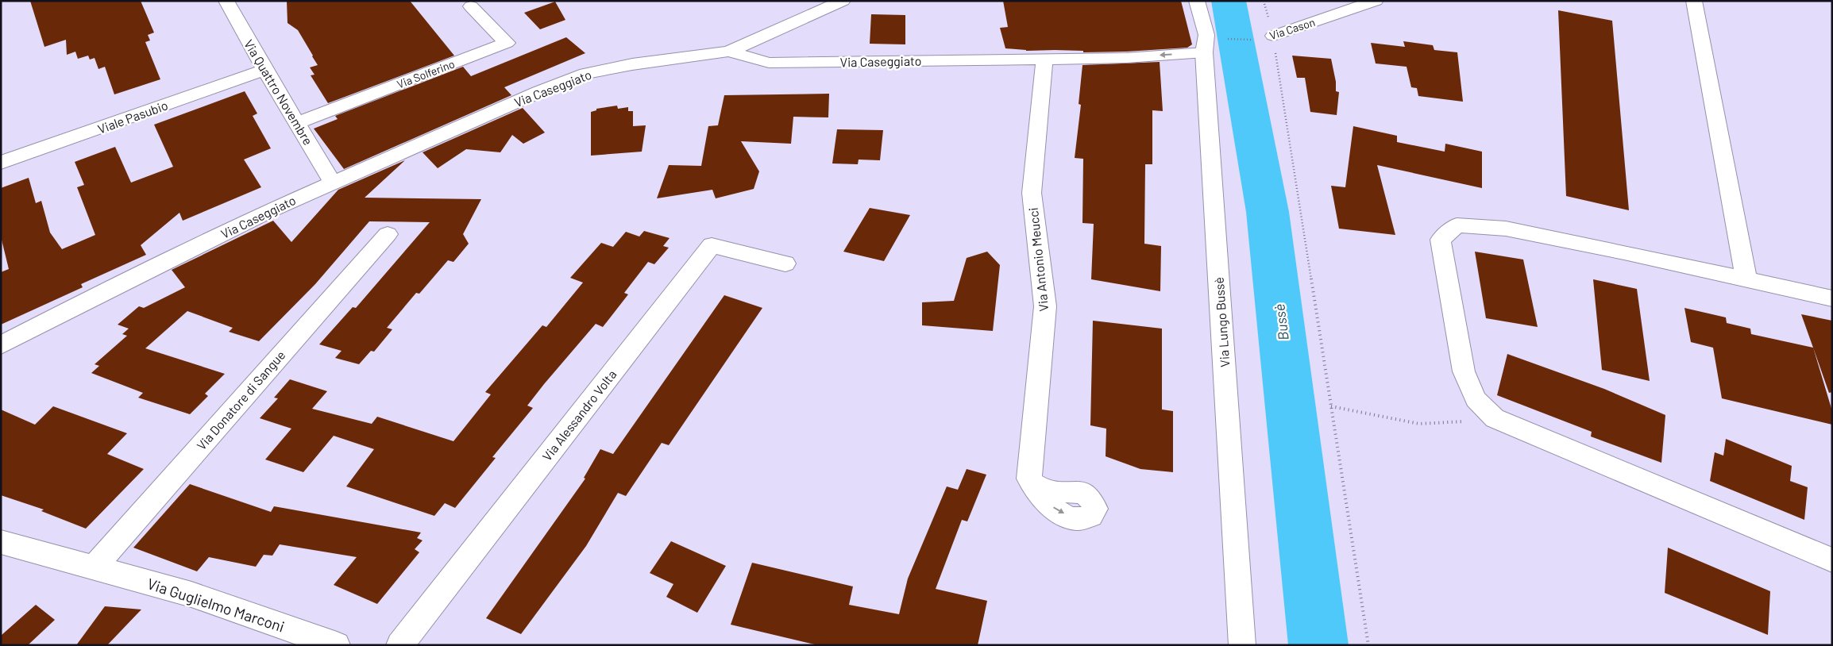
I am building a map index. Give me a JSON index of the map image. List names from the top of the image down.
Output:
{
  "streets": {
    "street": [
      "Via Cason",
      "Via Caseggiato",
      "Via Solferino",
      "Via Quattro Novembre",
      "Viale Pasubio",
      "Via Antonio Meucci",
      "Via Lungo Bussè",
      "Via Donatore di Sangue",
      "Via Alessandro Volta",
      "Via Guglielmo Marconi"
    ]
  },
  "crossings": [
    ["Via Cason", "Via Caseggiato"],
    ["Via Cason", "Via Lungo Bussè"],
    ["Via Caseggiato", "Via Quattro Novembre"],
    ["Via Caseggiato", "Via Antonio Meucci"],
    ["Via Caseggiato", "Via Lungo Bussè"],
    ["Via Solferino", "Via Quattro Novembre"],
    ["Via Quattro Novembre", "Viale Pasubio"],
    ["Via Donatore di Sangue", "Via Guglielmo Marconi"]
  ],
  "water": ["Bussè"]
}
